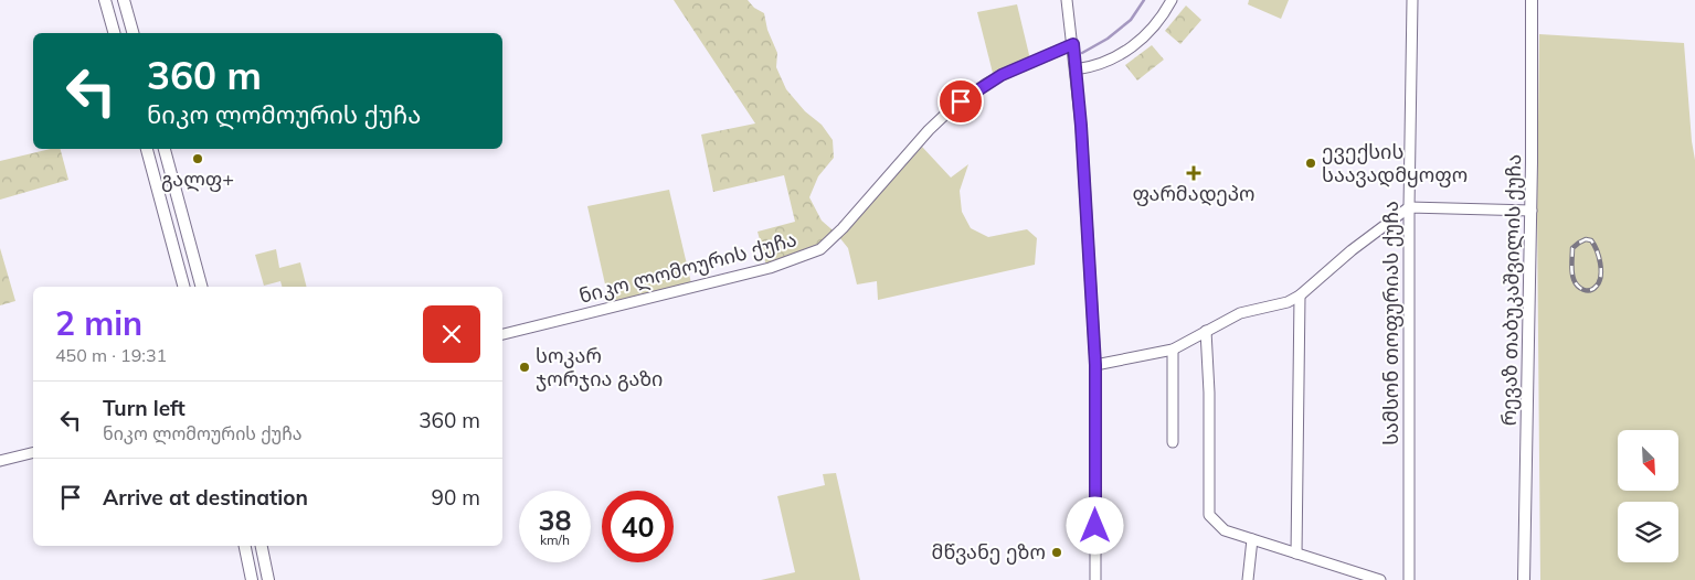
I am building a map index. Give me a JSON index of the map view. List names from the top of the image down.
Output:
{
  "streets": {
    "main road": ["რევაზ თაბუკაშვილის ქუჩა"],
    "street": ["ნიკო ლომოურის ქუჩა", "სამსონ თოფურიას ქუჩა"]
  },
  "places": {
    "other": [
      "გალფ+",
      "ევექსის საავადმყოფო",
      "სოკარ ჯორჯია გაზი",
      "მწვანე ეზო"
    ],
    "health": ["ფარმადეპო"]
  },
  "north": "bottom right",
  "page": {
    "turn": ["360 m", "ნიკო ლომოურის ქუჩა"],
    "heading": ["2 min", "450 m · 19:31"],
    "list": [
      {
        "name": "Turn left",
        "note": "ნიკო ლომოურის ქუჩა",
        "value": "360 m"
      },
      {
        "name": "Arrive at destination",
        "value": "90 m"
      }
    ],
    "speed": "38 km/h",
    "limit": "40"
  }
}
